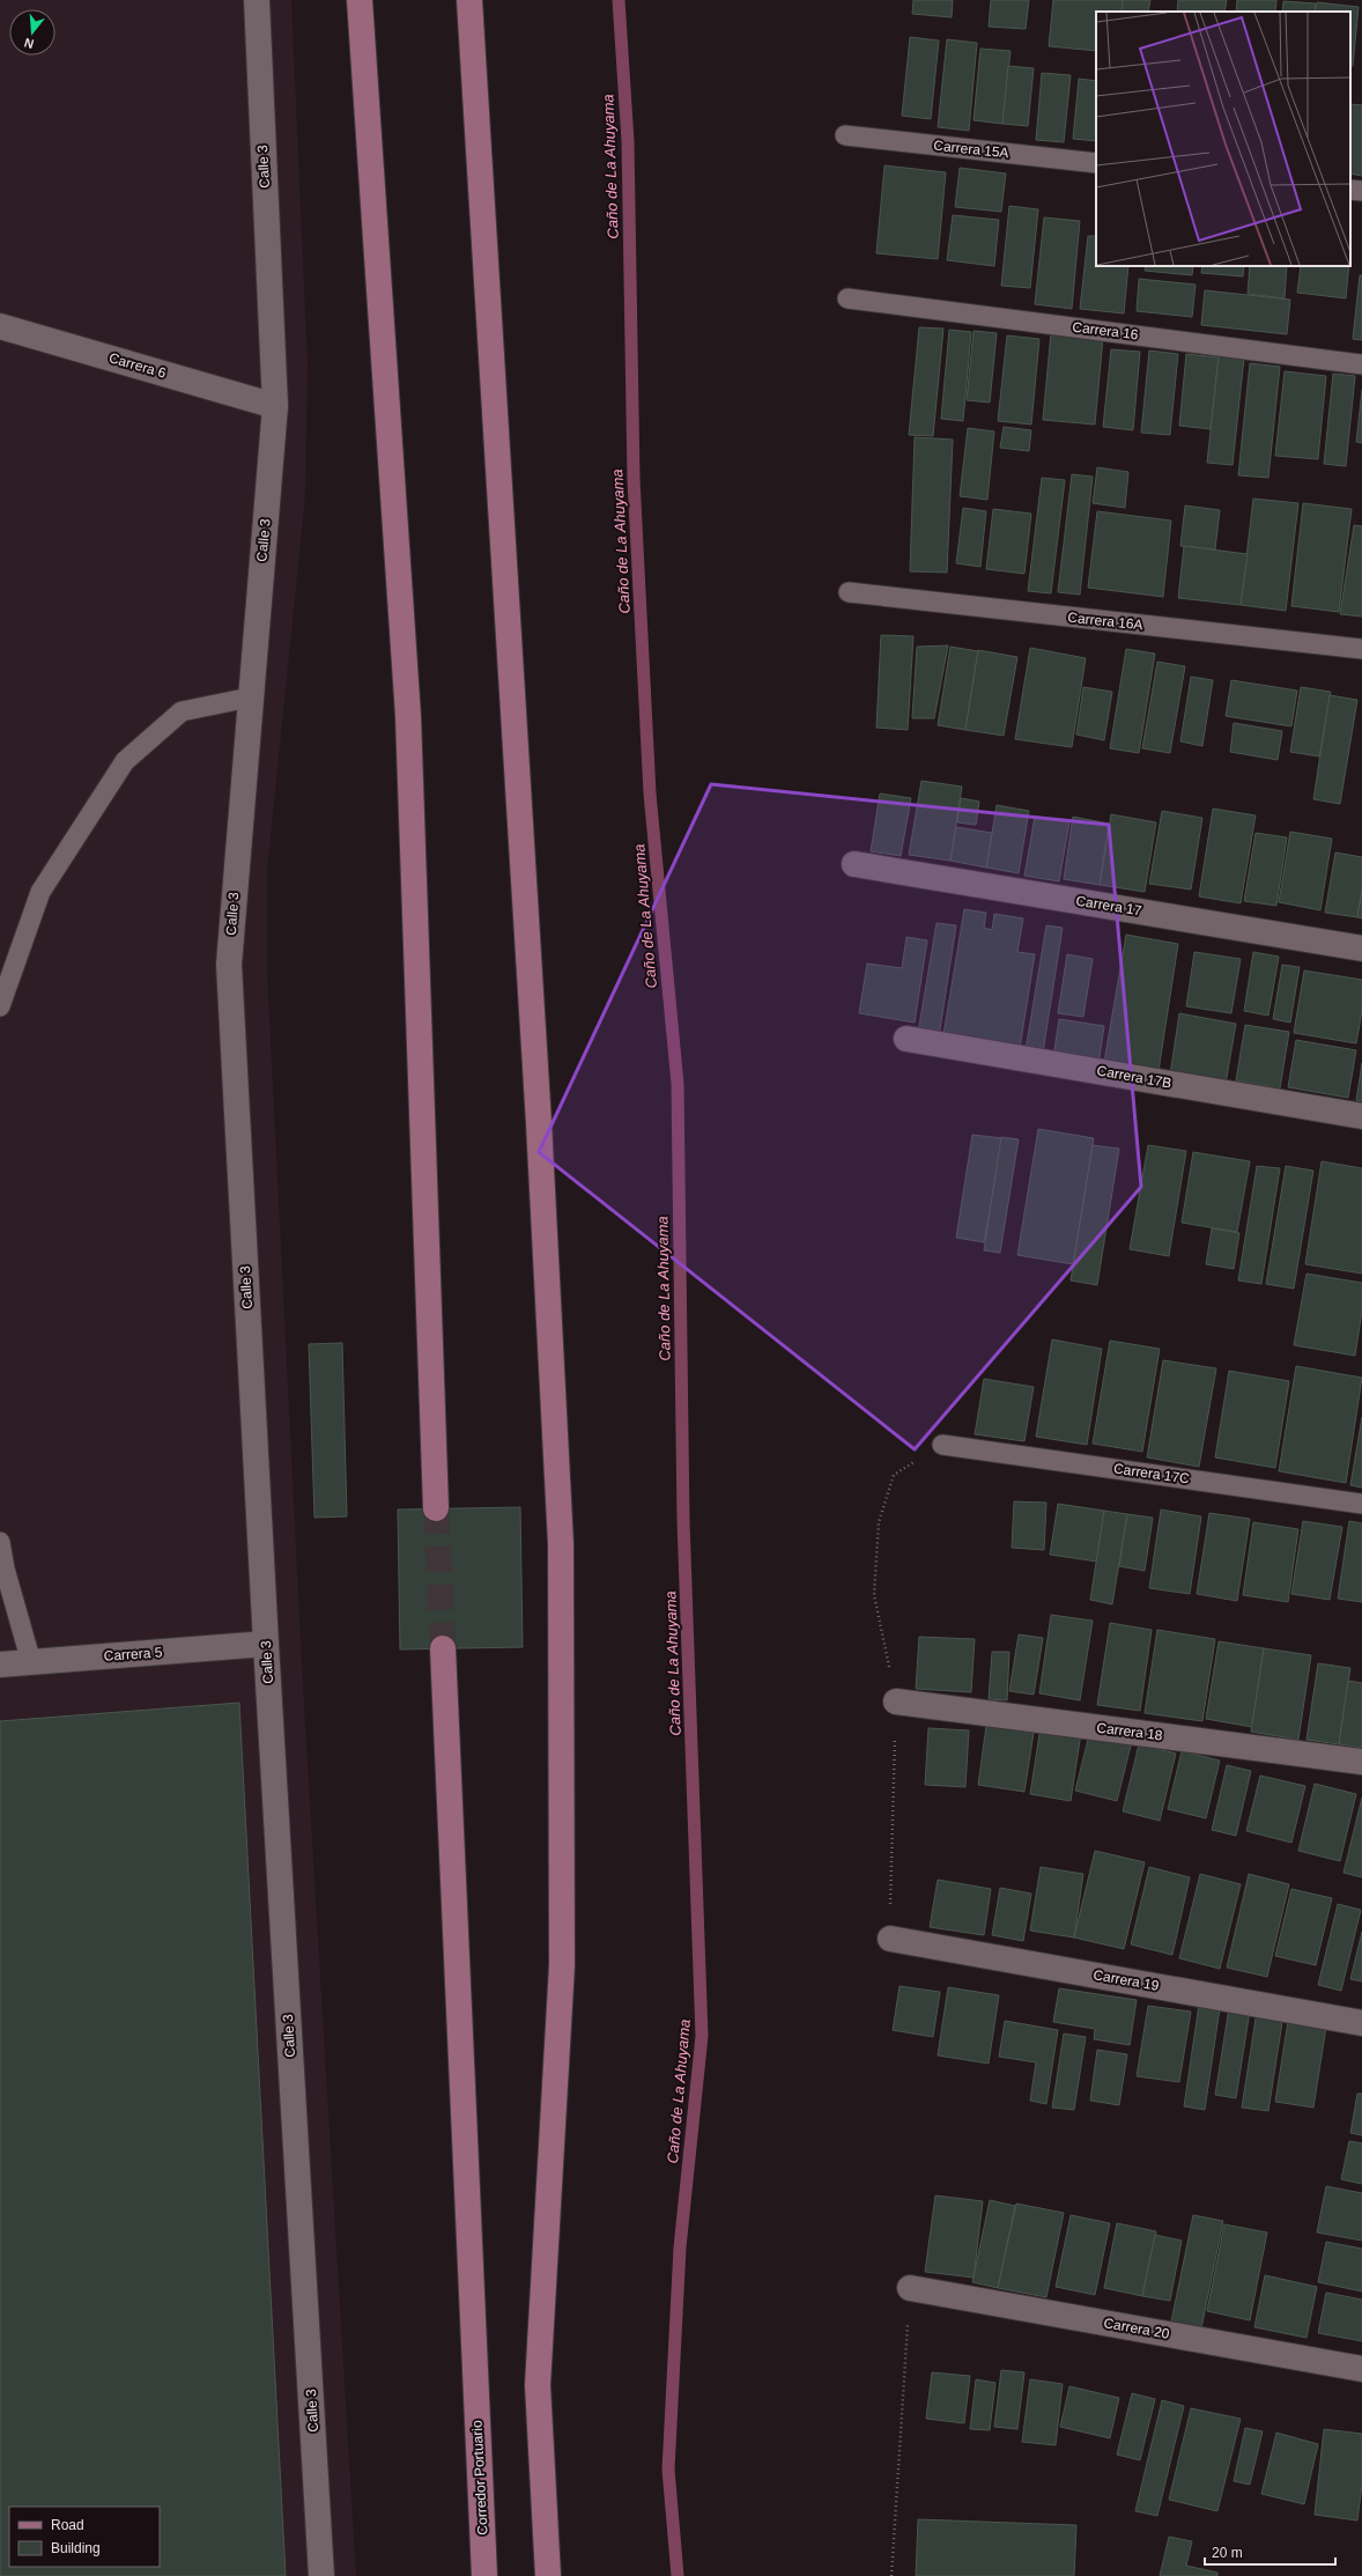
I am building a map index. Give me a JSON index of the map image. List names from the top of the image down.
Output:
{
  "streets": {
    "main road": ["Corredor Portuario"],
    "street": [
      "Calle 3",
      "Carrera 6",
      "Carrera 17",
      "Carrera 17B",
      "Carrera 5",
      "Carrera 18",
      "Carrera 19",
      "Carrera 20"
    ],
    "lane": [
      "Carrera 15A",
      "Carrera 16",
      "Carrera 16A",
      "Carrera 17C"
    ]
  },
  "crossings": [
    ["Calle 3", "Carrera 6"],
    ["Calle 3", "Carrera 5"]
  ],
  "water": ["Caño de La Ahuyama"],
  "legend": ["Road", "Building"],
  "scale_bar": "20 m",
  "north": "bottom"
}
